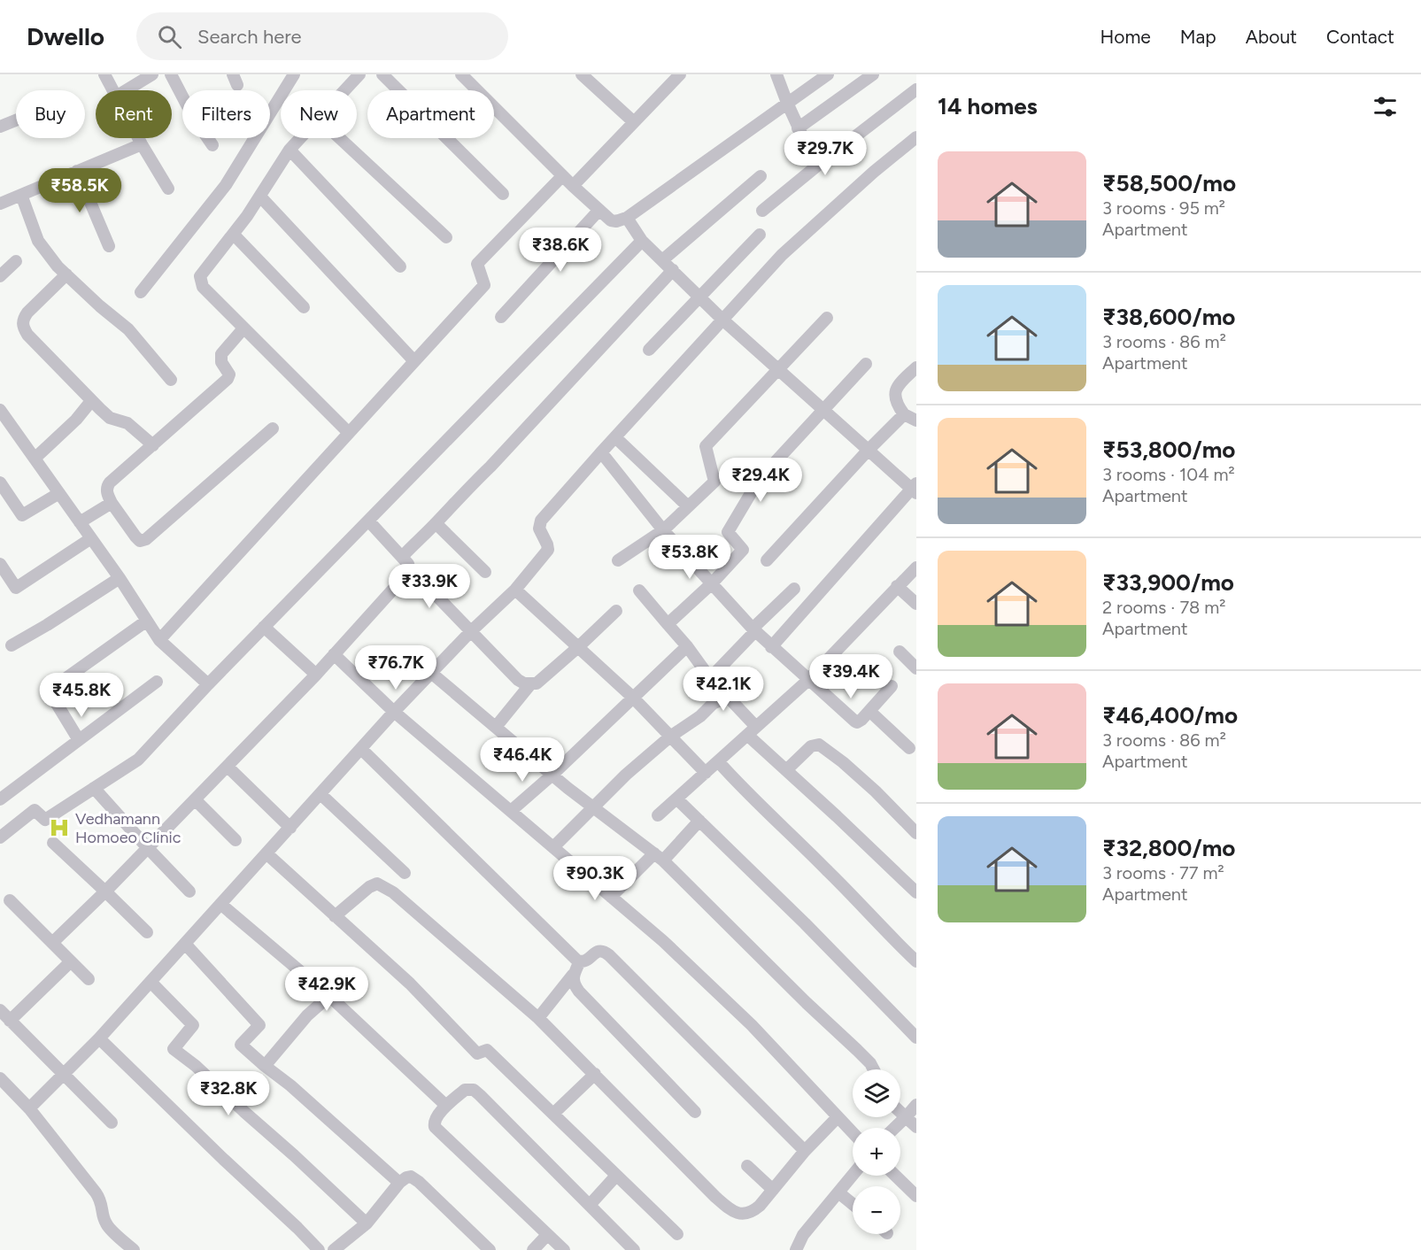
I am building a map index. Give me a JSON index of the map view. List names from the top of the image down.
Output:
{
  "places": {
    "hospital": ["Vedhamann Homoeo Clinic"]
  },
  "page": {
    "header": "Dwello",
    "search": "Search here",
    "nav": [
      "Home",
      "Map",
      "About",
      "Contact"
    ],
    "heading": "14 homes",
    "chip": [
      "Buy",
      "Rent",
      "Filters",
      "New",
      "Apartment"
    ],
    "price": [
      "₹29.7K",
      "₹58.5K",
      "₹38.6K",
      "₹29.4K",
      "₹53.8K",
      "₹33.9K",
      "₹76.7K",
      "₹39.4K",
      "₹42.1K",
      "₹45.8K",
      "₹46.4K",
      "₹90.3K",
      "₹42.9K",
      "₹32.8K"
    ],
    "list": [
      {
        "name": "₹58,500/mo",
        "note": "3 rooms · 95 m² · Apartment"
      },
      {
        "name": "₹38,600/mo",
        "note": "3 rooms · 86 m² · Apartment"
      },
      {
        "name": "₹53,800/mo",
        "note": "3 rooms · 104 m² · Apartment"
      },
      {
        "name": "₹33,900/mo",
        "note": "2 rooms · 78 m² · Apartment"
      },
      {
        "name": "₹46,400/mo",
        "note": "3 rooms · 86 m² · Apartment"
      },
      {
        "name": "₹32,800/mo",
        "note": "3 rooms · 77 m² · Apartment"
      }
    ],
    "map_buttons": ["+", "−"]
  }
}
